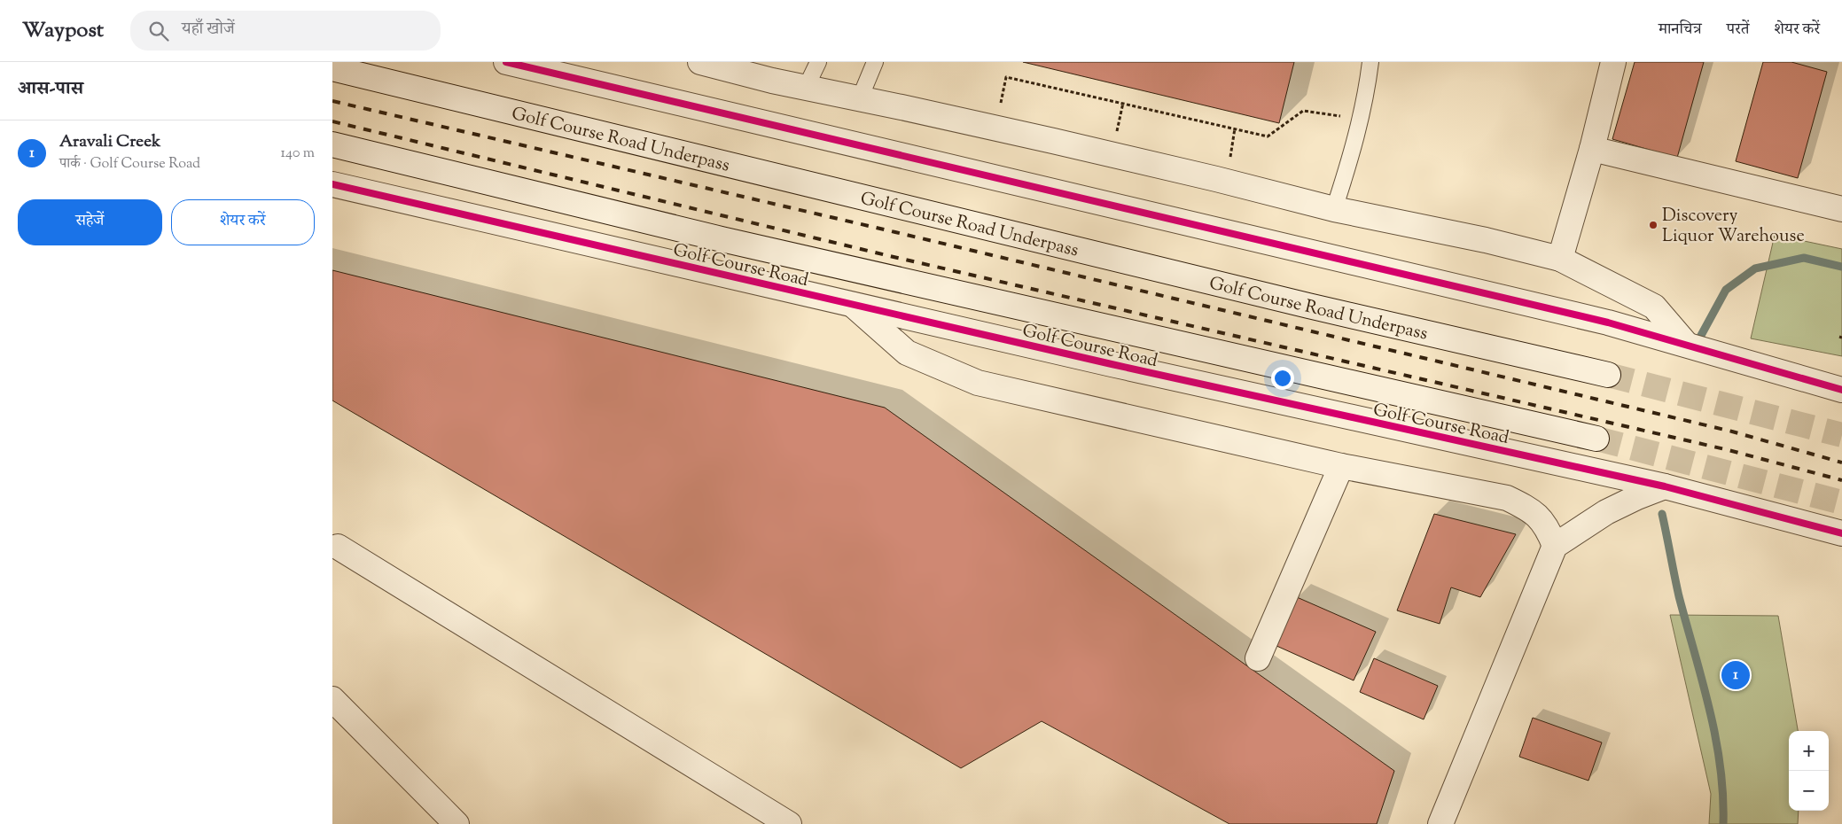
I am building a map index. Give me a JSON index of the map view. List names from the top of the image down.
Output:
{
  "streets": {
    "street": ["Golf Course Road Underpass", "Golf Course Road"]
  },
  "places": ["Discovery Liquor Warehouse"],
  "page": {
    "header": "Waypost",
    "search": "यहाँ खोजें",
    "nav": ["मानचित्र", "परतें", "शेयर करें"],
    "heading": "आस-पास",
    "list": [
      {
        "mark": "1",
        "name": "Aravali Creek",
        "note": "पार्क · Golf Course Road",
        "value": "140 m"
      }
    ],
    "buttons": ["सहेजें", "शेयर करें"],
    "pins": "1",
    "map_buttons": ["+", "−"]
  }
}
